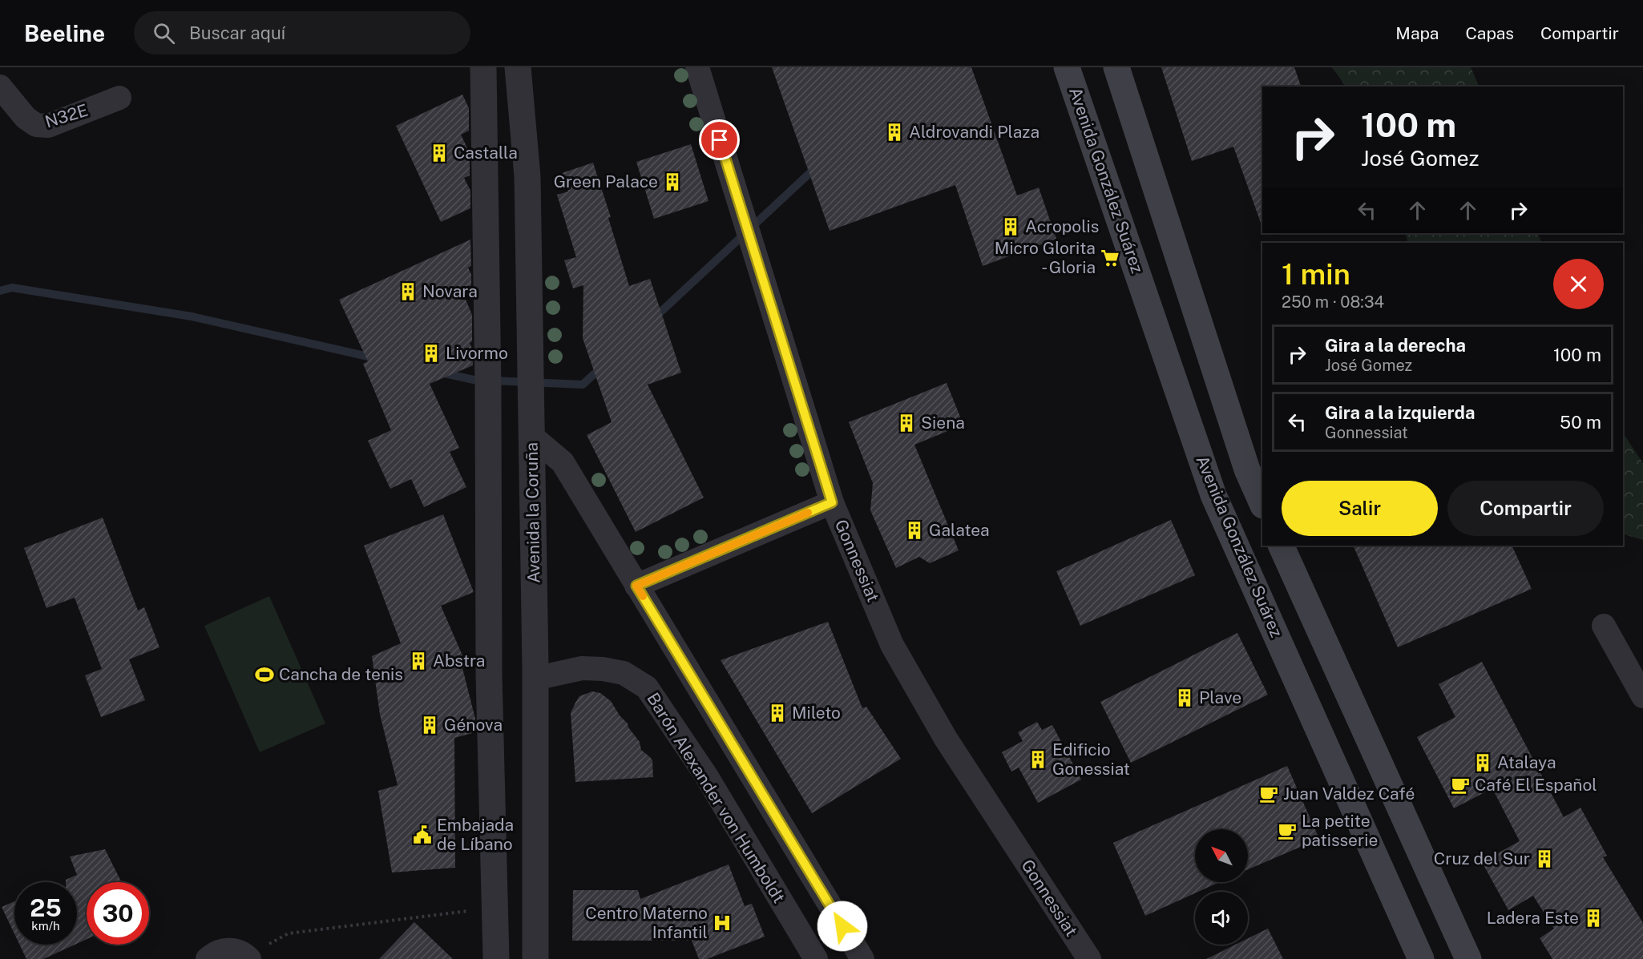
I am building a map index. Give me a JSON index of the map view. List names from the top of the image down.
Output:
{
  "streets": {
    "main road": ["Avenida González Suárez"],
    "street": [
      "N32E",
      "Avenida la Coruña",
      "Gonnessiat",
      "Barón Alexander von Humboldt"
    ]
  },
  "crossings": [
    ["Avenida la Coruña", "Barón Alexander von Humboldt"]
  ],
  "places": {
    "building": [
      "Aldrovandi Plaza",
      "Castalla",
      "Green Palace",
      "Acropolis",
      "Novara",
      "Livormo",
      "Siena",
      "Galatea",
      "Abstra",
      "Plave",
      "Mileto",
      "Génova",
      "Edificio Gonessiat",
      "Atalaya",
      "Cruz del Sur",
      "Ladera Este"
    ],
    "supermarket": ["Micro Glorita - Gloria"],
    "sports": ["Cancha de tenis"],
    "cafe": ["Café El Español", "Juan Valdez Café", "La petite patisserie"],
    "public building": ["Embajada de Líbano"],
    "hospital": ["Centro Materno Infantil"]
  },
  "north": "top left",
  "page": {
    "header": "Beeline",
    "search": "Buscar aquí",
    "nav": ["Mapa", "Capas", "Compartir"],
    "turn": ["100 m", "José Gomez"],
    "heading": ["1 min", "250 m · 08:34"],
    "list": [
      {
        "name": "Gira a la derecha",
        "note": "José Gomez",
        "value": "100 m"
      },
      {
        "name": "Gira a la izquierda",
        "note": "Gonnessiat",
        "value": "50 m"
      }
    ],
    "buttons": ["Salir", "Compartir"],
    "speed": "25 km/h",
    "limit": "30"
  }
}
